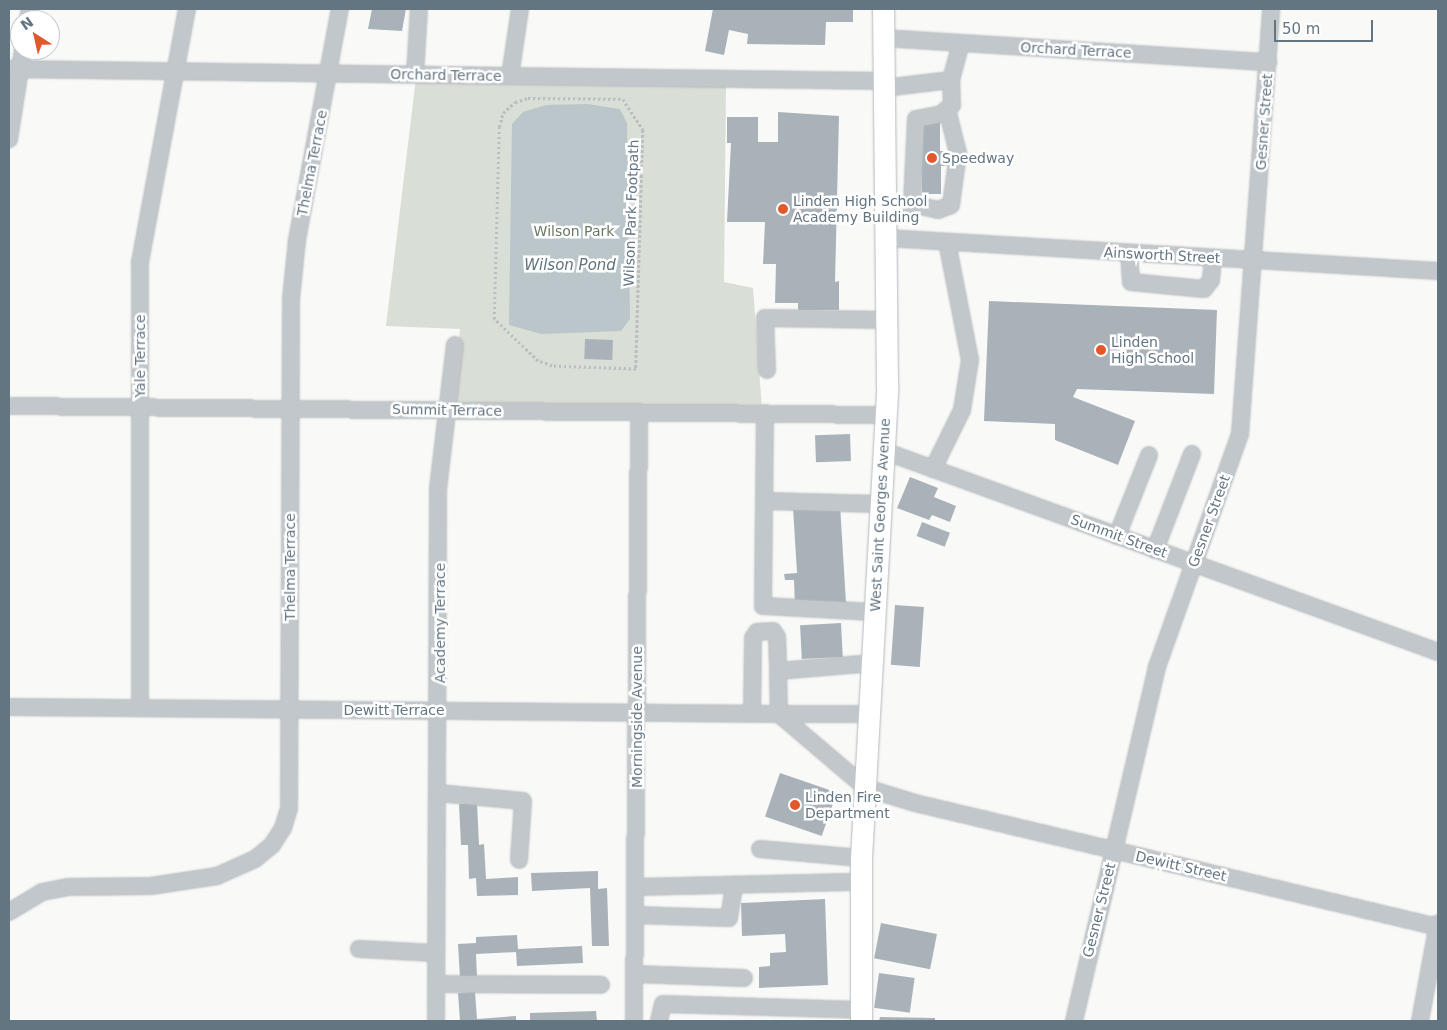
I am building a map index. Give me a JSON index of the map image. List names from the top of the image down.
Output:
{
  "streets": {
    "main road": ["West Saint Georges Avenue"],
    "street": [
      "Orchard Terrace",
      "Gesner Street",
      "Thelma Terrace",
      "Ainsworth Street",
      "Yale Terrace",
      "Summit Terrace",
      "Summit Street",
      "Academy Terrace",
      "Dewitt Terrace",
      "Morningside Avenue",
      "Dewitt Street"
    ],
    "path": ["Wilson Park Footpath"]
  },
  "crossings": [
    ["Orchard Terrace", "Gesner Street"],
    ["Orchard Terrace", "Thelma Terrace"],
    ["Orchard Terrace", "Yale Terrace"],
    ["Orchard Terrace", "West Saint Georges Avenue"],
    ["Gesner Street", "Ainsworth Street"],
    ["Gesner Street", "Summit Street"],
    ["Gesner Street", "Dewitt Street"],
    ["Thelma Terrace", "Summit Terrace"],
    ["Thelma Terrace", "Dewitt Terrace"],
    ["Ainsworth Street", "West Saint Georges Avenue"],
    ["Yale Terrace", "Summit Terrace"],
    ["Yale Terrace", "Dewitt Terrace"],
    ["Summit Terrace", "West Saint Georges Avenue"],
    ["Summit Terrace", "Academy Terrace"],
    ["Summit Terrace", "Morningside Avenue"],
    ["West Saint Georges Avenue", "Summit Street"],
    ["West Saint Georges Avenue", "Dewitt Terrace"],
    ["West Saint Georges Avenue", "Dewitt Street"],
    ["Academy Terrace", "Dewitt Terrace"],
    ["Dewitt Terrace", "Morningside Avenue"]
  ],
  "water": ["Wilson Pond"],
  "parks": ["Wilson Park"],
  "places": [
    "Speedway",
    "Linden High School Academy Building",
    "Linden High School",
    "Linden Fire Department"
  ],
  "scale_bar": "50 m",
  "north": "top left"
}
